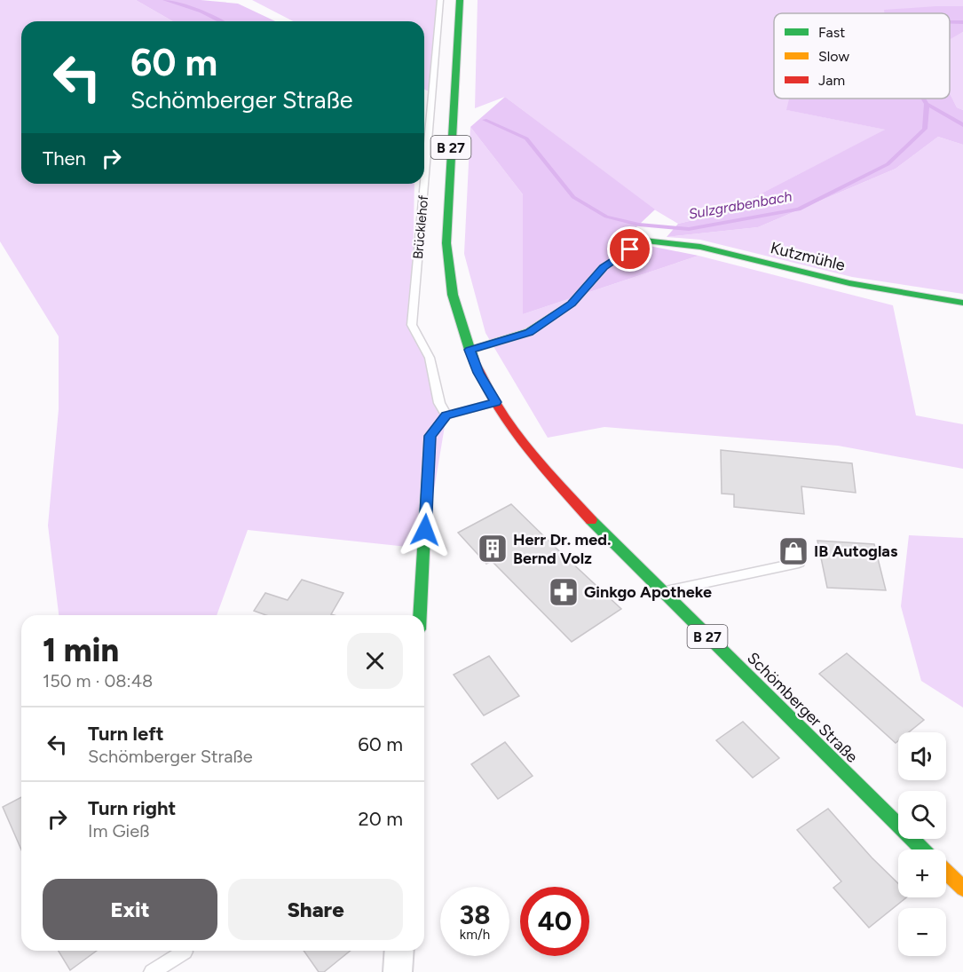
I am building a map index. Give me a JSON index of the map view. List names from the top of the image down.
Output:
{
  "streets": {
    "main road": ["B 27", "Kutzmühle", "Schömberger Straße"],
    "lane": ["Brücklehof"]
  },
  "crossings": [
    ["Kutzmühle", "Schömberger Straße"]
  ],
  "water": ["Sulzgrabenbach"],
  "places": {
    "building": ["Herr Dr. med. Bernd Volz"],
    "shop": ["IB Autoglas"],
    "pharmacy": ["Ginkgo Apotheke"]
  },
  "legend": ["Fast", "Slow", "Jam"],
  "page": {
    "turn": ["60 m", "Schömberger Straße"],
    "then": "Then",
    "heading": ["1 min", "150 m · 08:48"],
    "list": [
      {
        "name": "Turn left",
        "note": "Schömberger Straße",
        "value": "60 m"
      },
      {
        "name": "Turn right",
        "note": "Im Gieß",
        "value": "20 m"
      }
    ],
    "map_buttons": ["+", "−"],
    "buttons": ["Exit", "Share"],
    "speed": "38 km/h",
    "limit": "40"
  }
}
